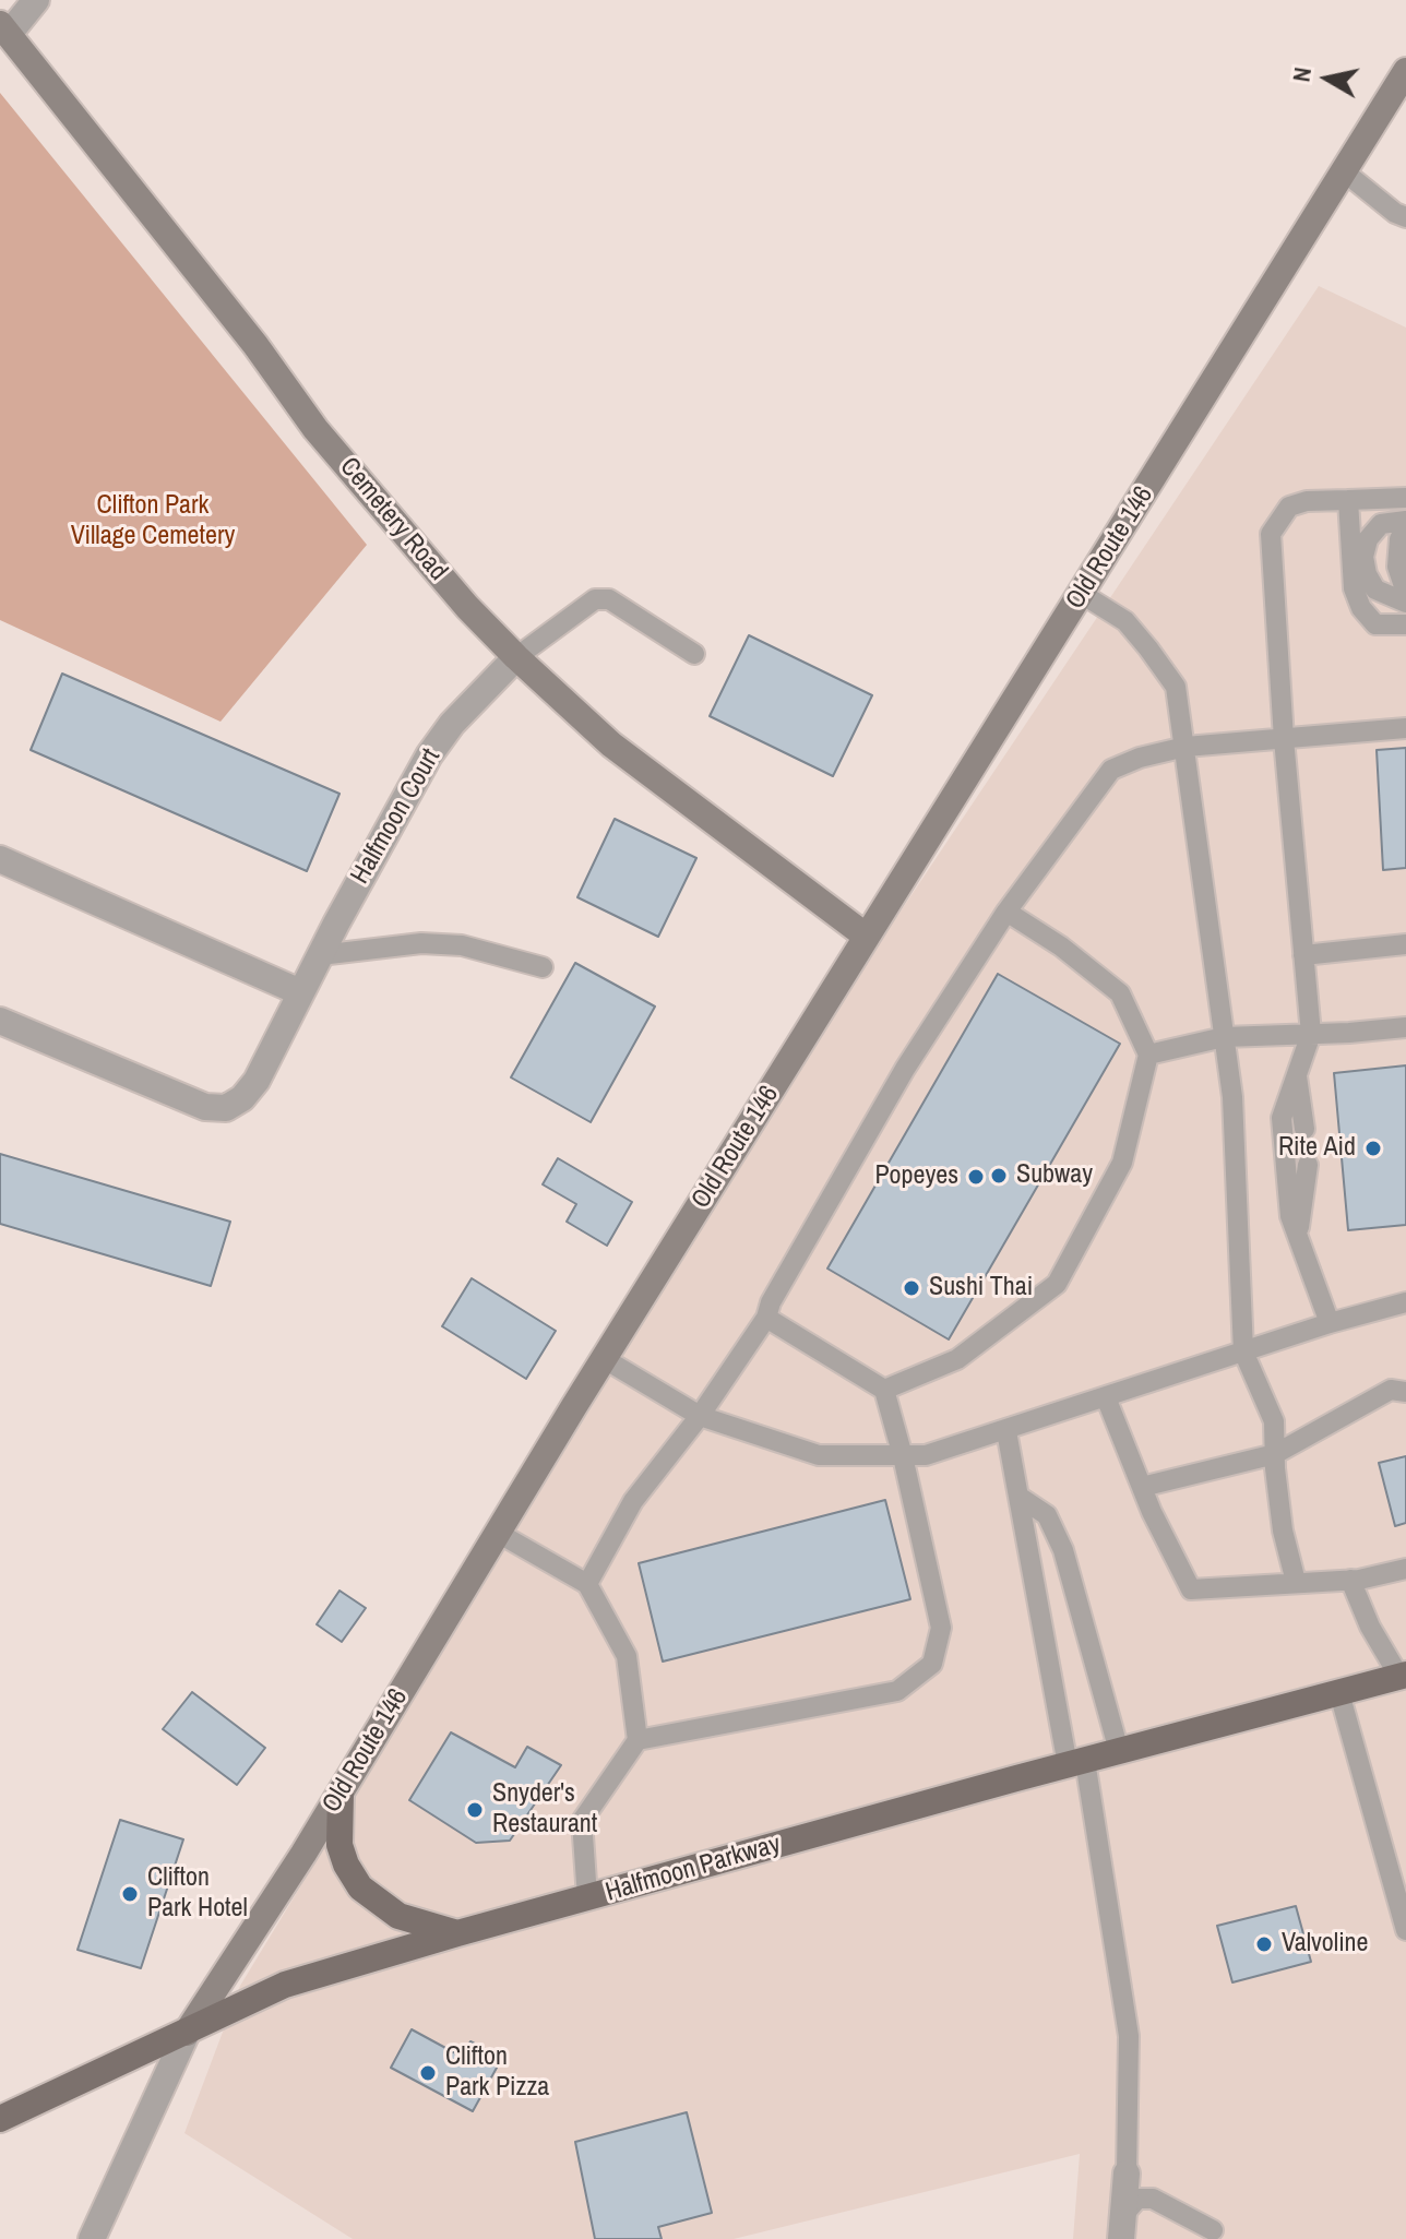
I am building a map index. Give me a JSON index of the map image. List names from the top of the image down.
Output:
{
  "streets": {
    "main road": ["Halfmoon Parkway"],
    "street": ["Cemetery Road", "Old Route 146", "Halfmoon Court"]
  },
  "crossings": [
    ["Cemetery Road", "Old Route 146"],
    ["Cemetery Road", "Halfmoon Court"],
    ["Old Route 146", "Halfmoon Parkway"]
  ],
  "parks": ["Clifton Park Village Cemetery"],
  "places": [
    "Rite Aid",
    "Subway",
    "Popeyes",
    "Sushi Thai",
    "Snyder's Restaurant",
    "Clifton Park Hotel",
    "Valvoline",
    "Clifton Park Pizza"
  ],
  "north": "left"
}
